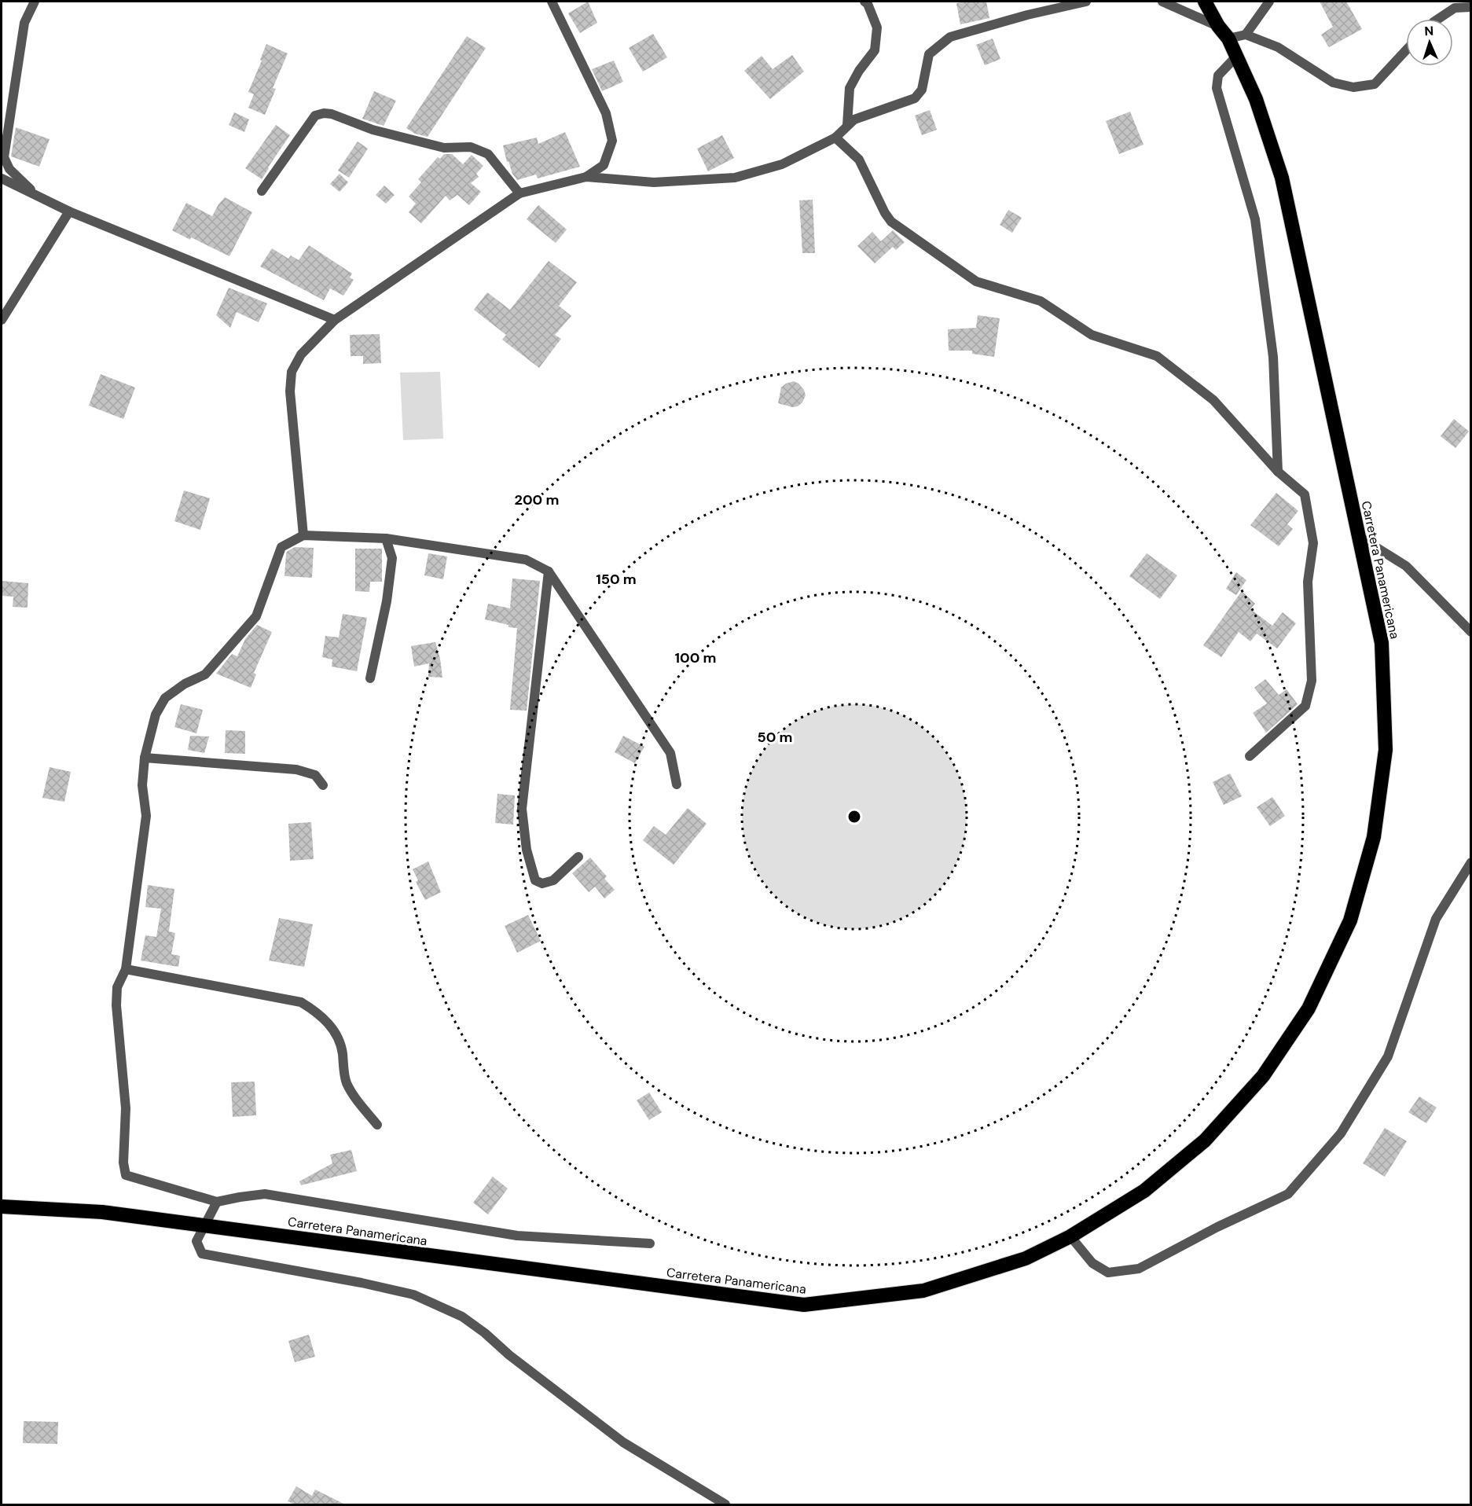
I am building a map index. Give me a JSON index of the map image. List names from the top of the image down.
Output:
{
  "streets": {
    "highway": ["Carretera Panamericana"]
  },
  "north": "top",
  "rings": [
    "200 m",
    "150 m",
    "100 m",
    "50 m"
  ]
}
